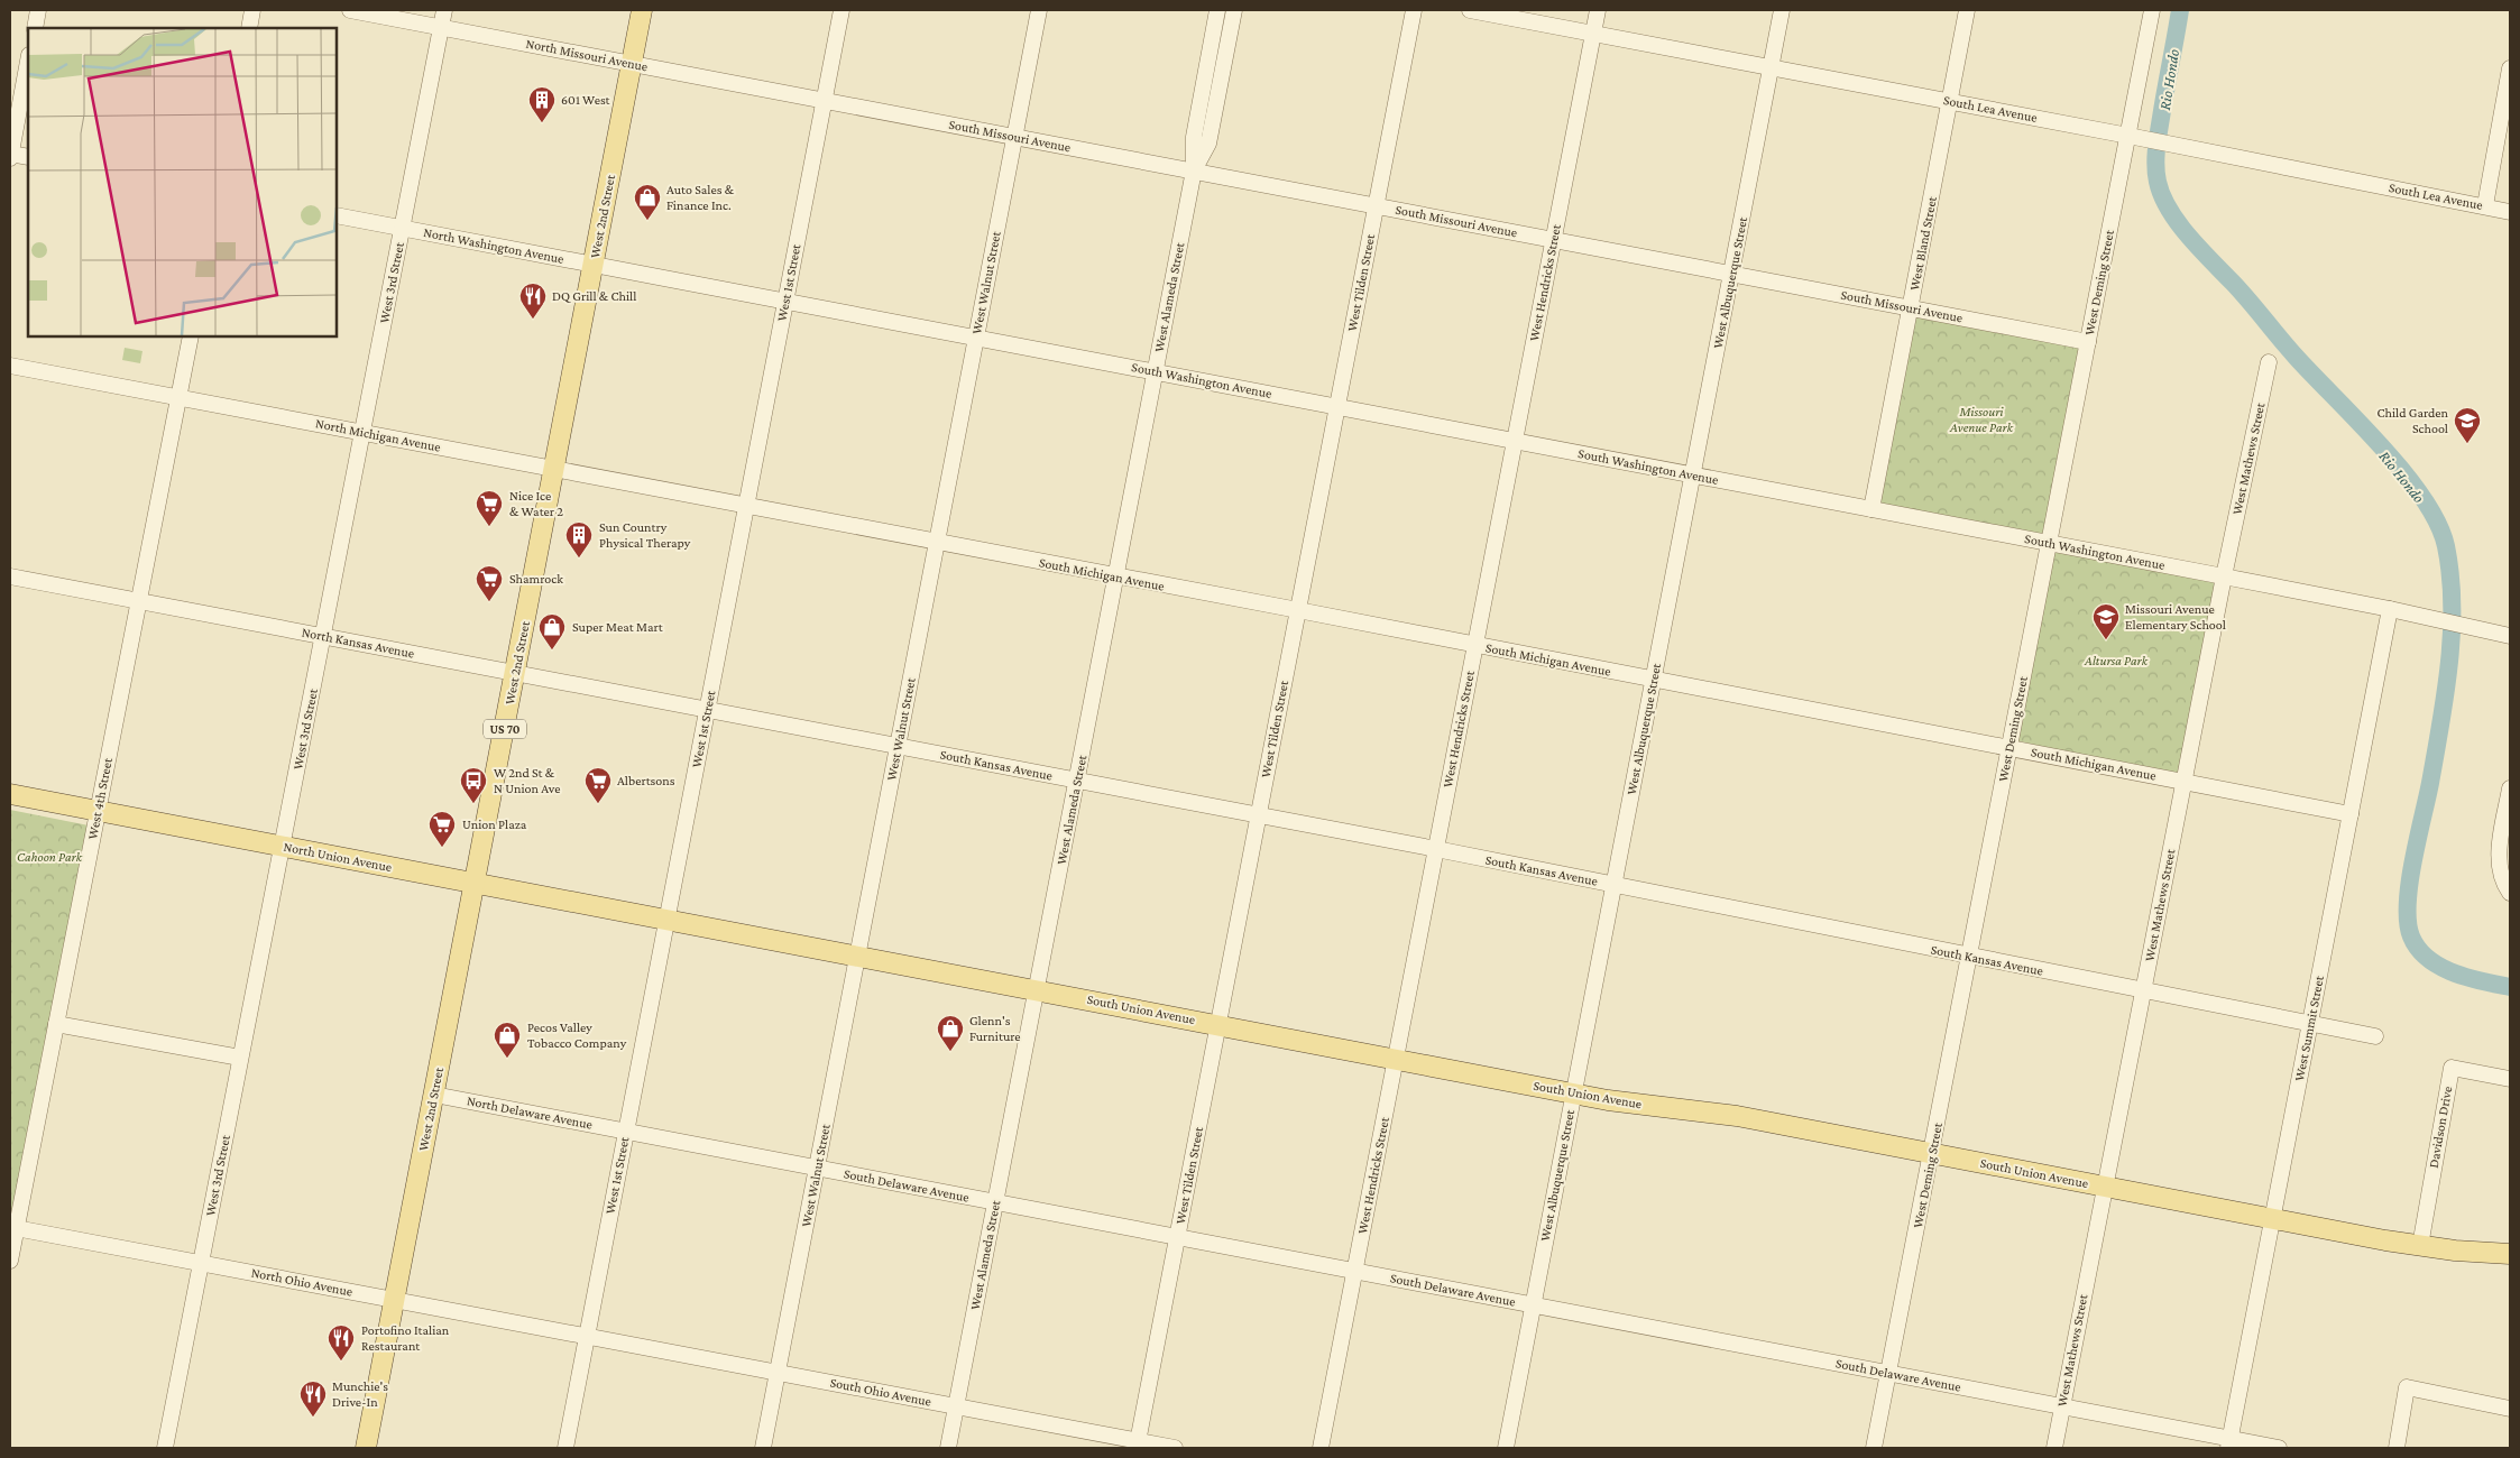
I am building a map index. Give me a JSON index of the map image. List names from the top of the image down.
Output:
{
  "streets": {
    "main road": [
      "West 2nd Street",
      "US 70",
      "North Union Avenue",
      "South Union Avenue"
    ],
    "street": [
      "North Missouri Avenue",
      "South Lea Avenue",
      "South Missouri Avenue",
      "West Bland Street",
      "North Washington Avenue",
      "West 3rd Street",
      "West 1st Street",
      "West Walnut Street",
      "West Tilden Street",
      "West Hendricks Street",
      "West Albuquerque Street",
      "West Deming Street",
      "West Alameda Street",
      "South Washington Avenue",
      "North Michigan Avenue",
      "West Mathews Street",
      "South Michigan Avenue",
      "North Kansas Avenue",
      "South Kansas Avenue",
      "West 4th Street",
      "West Summit Street",
      "North Delaware Avenue",
      "Davidson Drive",
      "South Delaware Avenue",
      "North Ohio Avenue",
      "South Ohio Avenue"
    ]
  },
  "crossings": [
    ["North Missouri Avenue", "South Missouri Avenue"],
    ["North Missouri Avenue", "West 2nd Street"],
    ["North Missouri Avenue", "West 3rd Street"],
    ["North Missouri Avenue", "West 1st Street"],
    ["South Lea Avenue", "West Bland Street"],
    ["South Lea Avenue", "West Hendricks Street"],
    ["South Lea Avenue", "West Albuquerque Street"],
    ["South Lea Avenue", "West Deming Street"],
    ["South Missouri Avenue", "West Bland Street"],
    ["South Missouri Avenue", "West 1st Street"],
    ["South Missouri Avenue", "West Walnut Street"],
    ["South Missouri Avenue", "West Tilden Street"],
    ["South Missouri Avenue", "West Hendricks Street"],
    ["South Missouri Avenue", "West Albuquerque Street"],
    ["South Missouri Avenue", "West Deming Street"],
    ["South Missouri Avenue", "West Alameda Street"],
    ["West 2nd Street", "North Washington Avenue"],
    ["West 2nd Street", "North Michigan Avenue"],
    ["West 2nd Street", "North Kansas Avenue"],
    ["West 2nd Street", "North Union Avenue"],
    ["West 2nd Street", "North Delaware Avenue"],
    ["West 2nd Street", "North Ohio Avenue"],
    ["West Bland Street", "South Washington Avenue"],
    ["North Washington Avenue", "West 3rd Street"],
    ["North Washington Avenue", "West 1st Street"],
    ["North Washington Avenue", "South Washington Avenue"],
    ["West 3rd Street", "North Michigan Avenue"],
    ["West 3rd Street", "North Kansas Avenue"],
    ["West 3rd Street", "North Union Avenue"],
    ["West 3rd Street", "North Ohio Avenue"],
    ["West 1st Street", "South Washington Avenue"],
    ["West 1st Street", "North Michigan Avenue"],
    ["West 1st Street", "South Michigan Avenue"],
    ["West 1st Street", "North Kansas Avenue"],
    ["West 1st Street", "South Kansas Avenue"],
    ["West 1st Street", "North Union Avenue"],
    ["West 1st Street", "South Union Avenue"],
    ["West 1st Street", "North Delaware Avenue"],
    ["West 1st Street", "South Delaware Avenue"],
    ["West 1st Street", "North Ohio Avenue"],
    ["West 1st Street", "South Ohio Avenue"],
    ["West Walnut Street", "South Washington Avenue"],
    ["West Walnut Street", "South Michigan Avenue"],
    ["West Walnut Street", "South Kansas Avenue"],
    ["West Walnut Street", "South Union Avenue"],
    ["West Walnut Street", "South Delaware Avenue"],
    ["West Walnut Street", "South Ohio Avenue"],
    ["West Tilden Street", "South Washington Avenue"],
    ["West Tilden Street", "South Michigan Avenue"],
    ["West Tilden Street", "South Kansas Avenue"],
    ["West Tilden Street", "South Union Avenue"],
    ["West Tilden Street", "South Delaware Avenue"],
    ["West Tilden Street", "South Ohio Avenue"],
    ["West Hendricks Street", "South Washington Avenue"],
    ["West Hendricks Street", "South Michigan Avenue"],
    ["West Hendricks Street", "South Kansas Avenue"],
    ["West Hendricks Street", "South Union Avenue"],
    ["West Hendricks Street", "South Delaware Avenue"],
    ["West Albuquerque Street", "South Washington Avenue"],
    ["West Albuquerque Street", "South Michigan Avenue"],
    ["West Albuquerque Street", "South Kansas Avenue"],
    ["West Albuquerque Street", "South Union Avenue"],
    ["West Albuquerque Street", "South Delaware Avenue"],
    ["West Deming Street", "South Washington Avenue"],
    ["West Deming Street", "South Michigan Avenue"],
    ["West Deming Street", "South Kansas Avenue"],
    ["West Deming Street", "South Union Avenue"],
    ["West Deming Street", "South Delaware Avenue"],
    ["West Alameda Street", "South Washington Avenue"],
    ["West Alameda Street", "South Michigan Avenue"],
    ["West Alameda Street", "South Kansas Avenue"],
    ["West Alameda Street", "South Union Avenue"],
    ["West Alameda Street", "South Delaware Avenue"],
    ["West Alameda Street", "South Ohio Avenue"],
    ["South Washington Avenue", "West Mathews Street"],
    ["South Washington Avenue", "West Summit Street"],
    ["North Michigan Avenue", "South Michigan Avenue"],
    ["North Michigan Avenue", "West 4th Street"],
    ["West Mathews Street", "South Michigan Avenue"],
    ["West Mathews Street", "South Kansas Avenue"],
    ["West Mathews Street", "South Union Avenue"],
    ["West Mathews Street", "South Delaware Avenue"],
    ["South Michigan Avenue", "West Summit Street"],
    ["North Kansas Avenue", "South Kansas Avenue"],
    ["North Kansas Avenue", "West 4th Street"],
    ["South Kansas Avenue", "West Summit Street"],
    ["West 4th Street", "North Union Avenue"],
    ["West 4th Street", "North Ohio Avenue"],
    ["North Union Avenue", "South Union Avenue"],
    ["South Union Avenue", "West Summit Street"],
    ["South Union Avenue", "Davidson Drive"],
    ["West Summit Street", "South Delaware Avenue"],
    ["North Delaware Avenue", "South Delaware Avenue"],
    ["North Ohio Avenue", "South Ohio Avenue"]
  ],
  "water": ["Rio Hondo"],
  "parks": ["Missouri Avenue Park", "Altursa Park", "Cahoon Park"],
  "places": {
    "building": ["601 West", "Sun Country Physical Therapy"],
    "shop": [
      "Auto Sales & Finance Inc.",
      "Super Meat Mart",
      "Glenn's Furniture",
      "Pecos Valley Tobacco Company"
    ],
    "restaurant": ["DQ Grill & Chill", "Portofino Italian Restaurant", "Munchie's Drive-In"],
    "school or university": ["Child Garden School", "Missouri Avenue Elementary School"],
    "supermarket": [
      "Nice Ice & Water 2",
      "Shamrock",
      "Albertsons",
      "Union Plaza"
    ],
    "bus stop": ["W 2nd St & N Union Ave"]
  }
}
